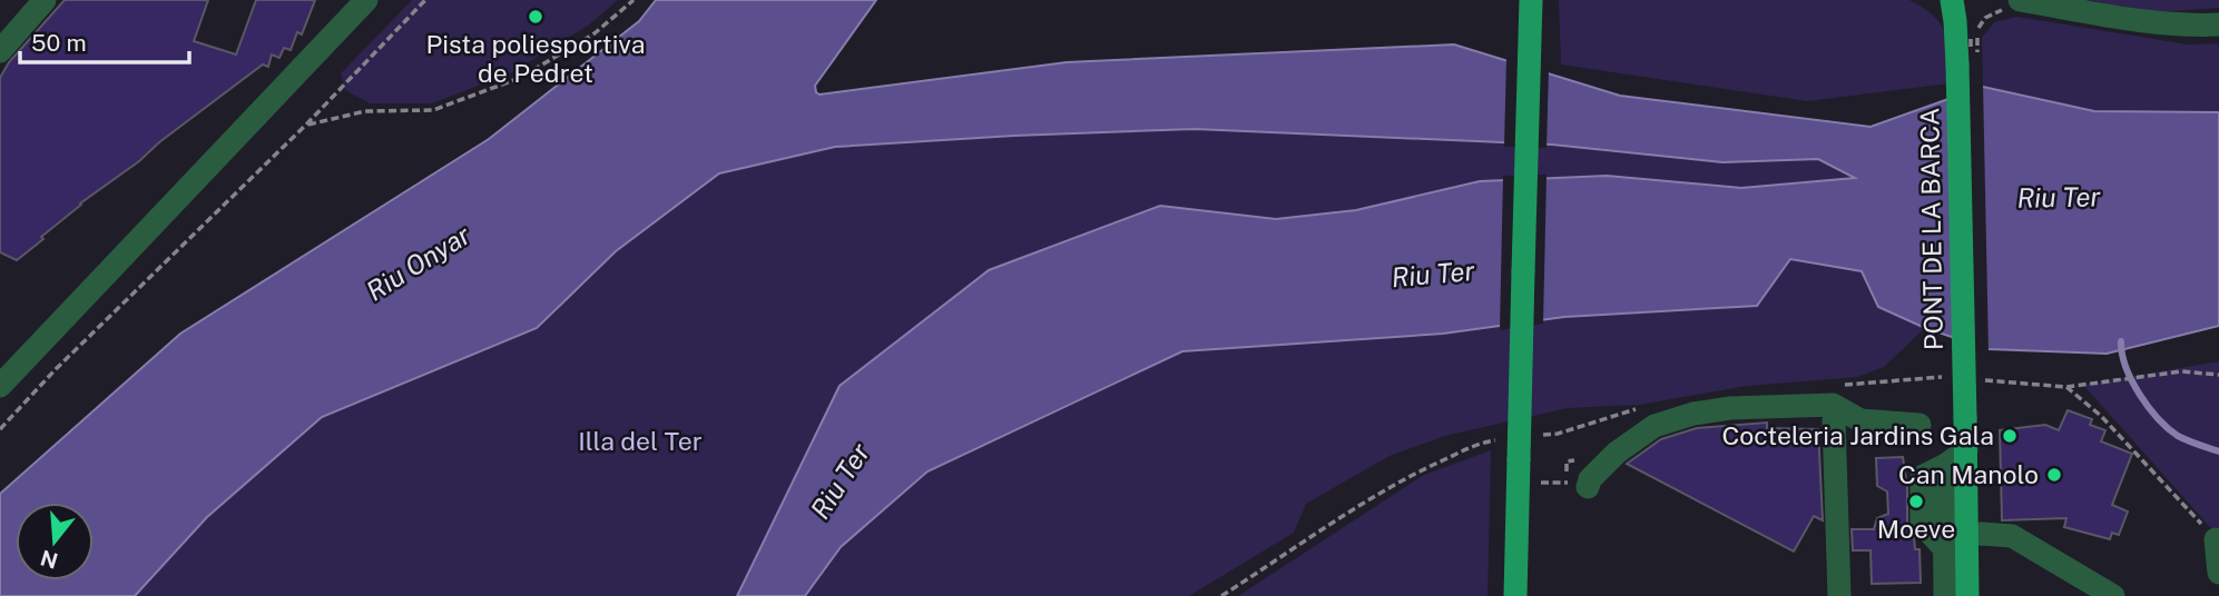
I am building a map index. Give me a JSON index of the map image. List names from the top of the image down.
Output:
{
  "streets": {
    "main road": ["PONT DE LA BARCA"]
  },
  "water": ["Riu Ter", "Riu Onyar"],
  "parks": ["Illa del Ter"],
  "places": [
    "Pista poliesportiva de Pedret",
    "Cocteleria Jardins Gala",
    "Can Manolo",
    "Moeve"
  ],
  "scale_bar": "50 m",
  "north": "bottom"
}
